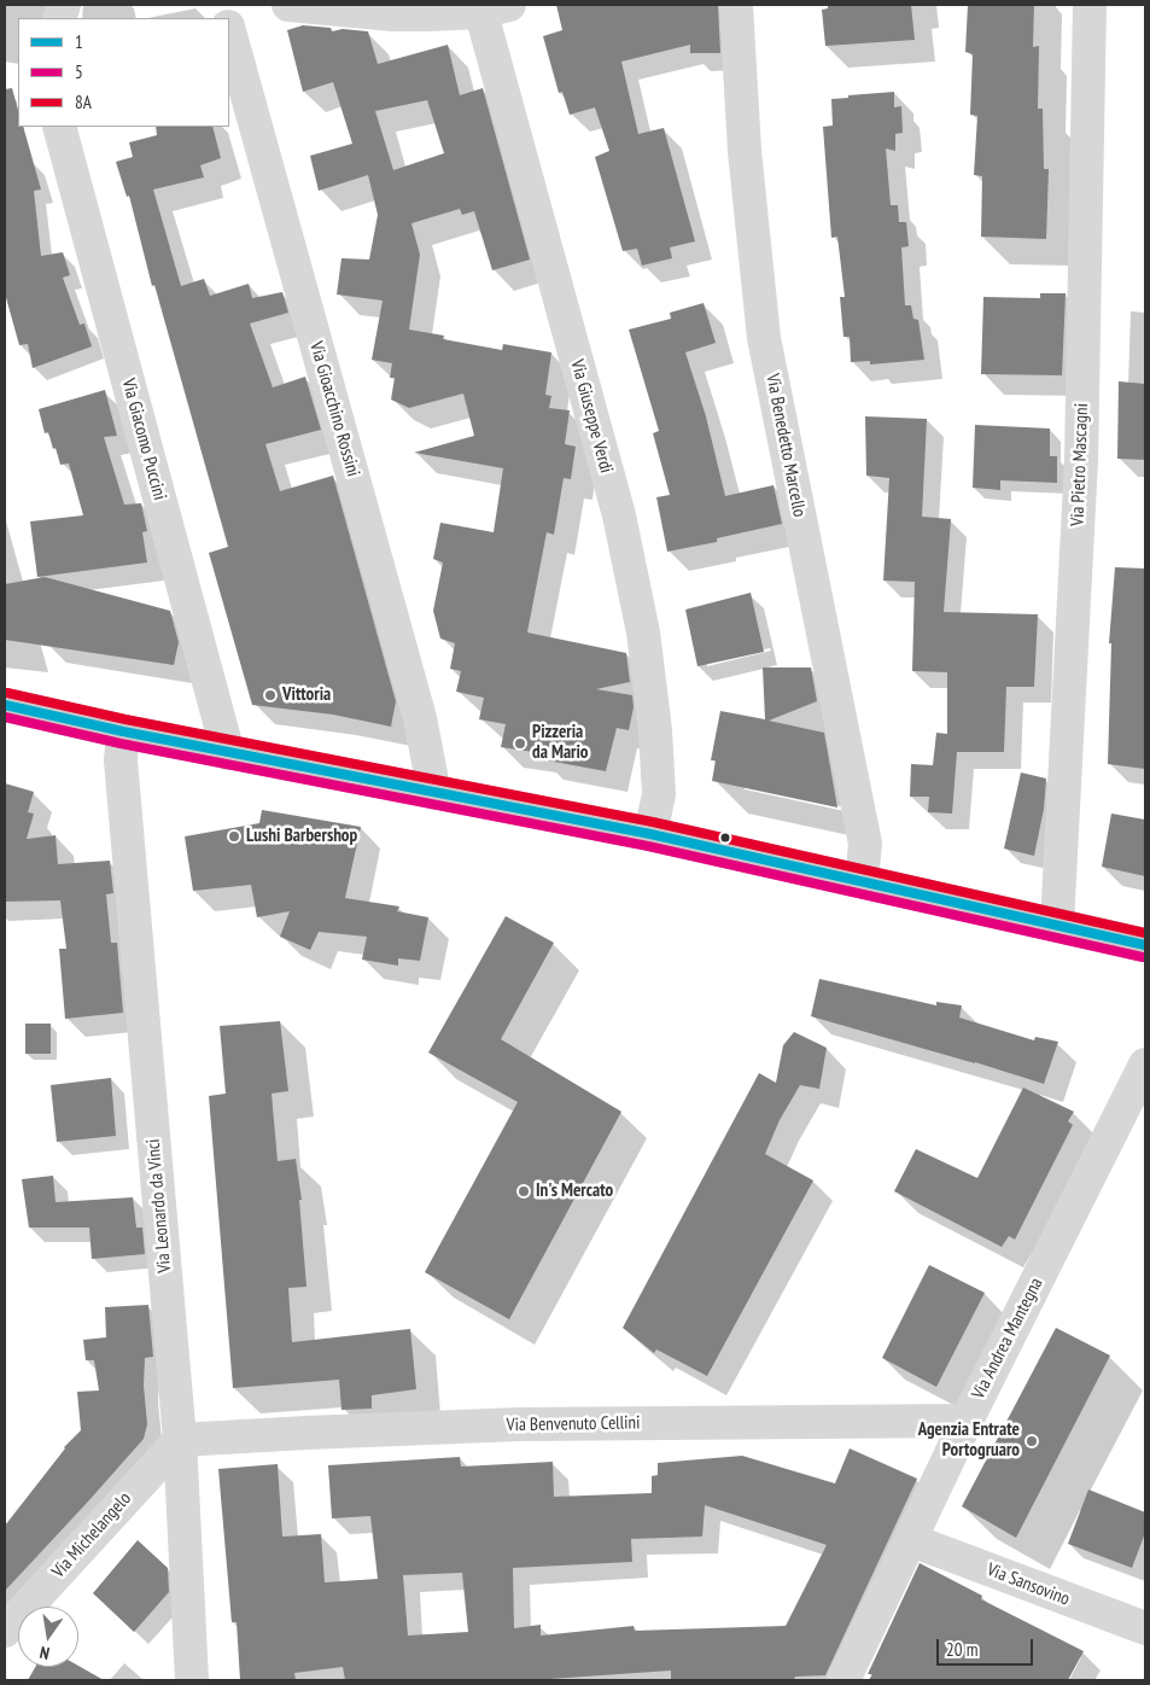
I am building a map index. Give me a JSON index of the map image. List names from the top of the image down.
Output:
{
  "streets": {
    "street": [
      "Via Gioacchino Rossini",
      "Via Giuseppe Verdi",
      "Via Giacomo Puccini",
      "Via Benedetto Marcello",
      "Via Pietro Mascagni",
      "Via Leonardo da Vinci",
      "Via Andrea Mantegna",
      "Via Benvenuto Cellini",
      "Via Michelangelo",
      "Via Sansovino"
    ]
  },
  "crossings": [
    ["Via Leonardo da Vinci", "Via Benvenuto Cellini"],
    ["Via Leonardo da Vinci", "Via Michelangelo"],
    ["Via Andrea Mantegna", "Via Benvenuto Cellini"],
    ["Via Andrea Mantegna", "Via Sansovino"],
    ["Via Benvenuto Cellini", "Via Michelangelo"]
  ],
  "places": [
    "Vittoria",
    "Pizzeria da Mario",
    "Lushi Barbershop",
    "In's Mercato",
    "Agenzia Entrate Portogruaro"
  ],
  "lines": ["transit line 8A", "transit line 1", "transit line 5"],
  "legend": ["1", "5", "8A"],
  "scale_bar": "20 m",
  "north": "bottom"
}
